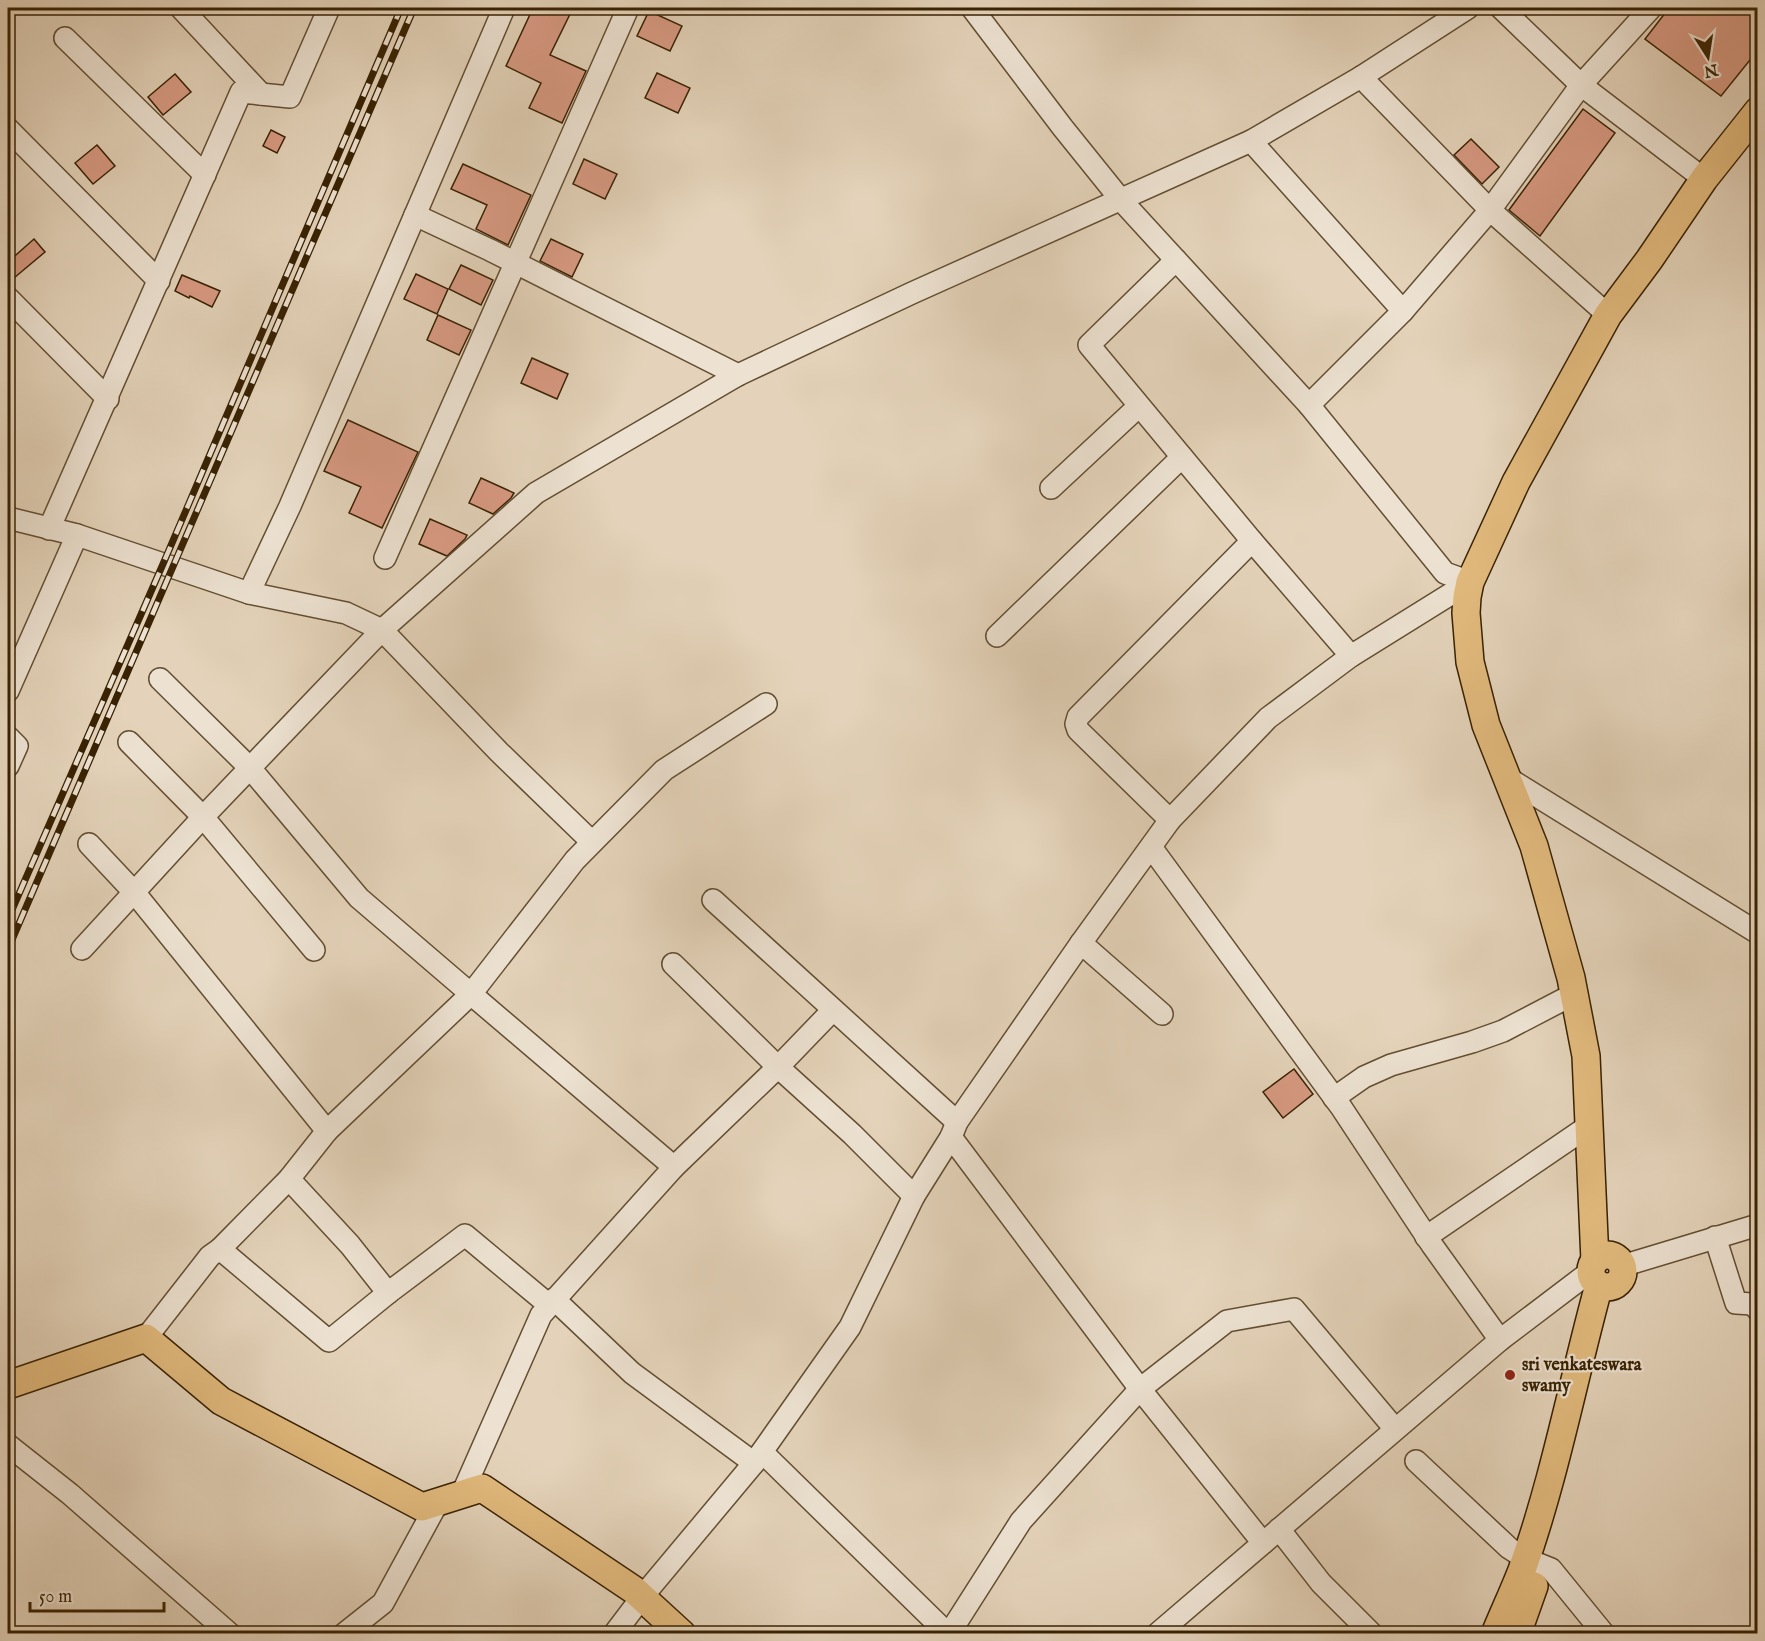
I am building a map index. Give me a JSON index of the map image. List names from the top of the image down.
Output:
{
  "places": ["sri venkateswara swamy"],
  "scale_bar": "50 m",
  "north": "bottom"
}
